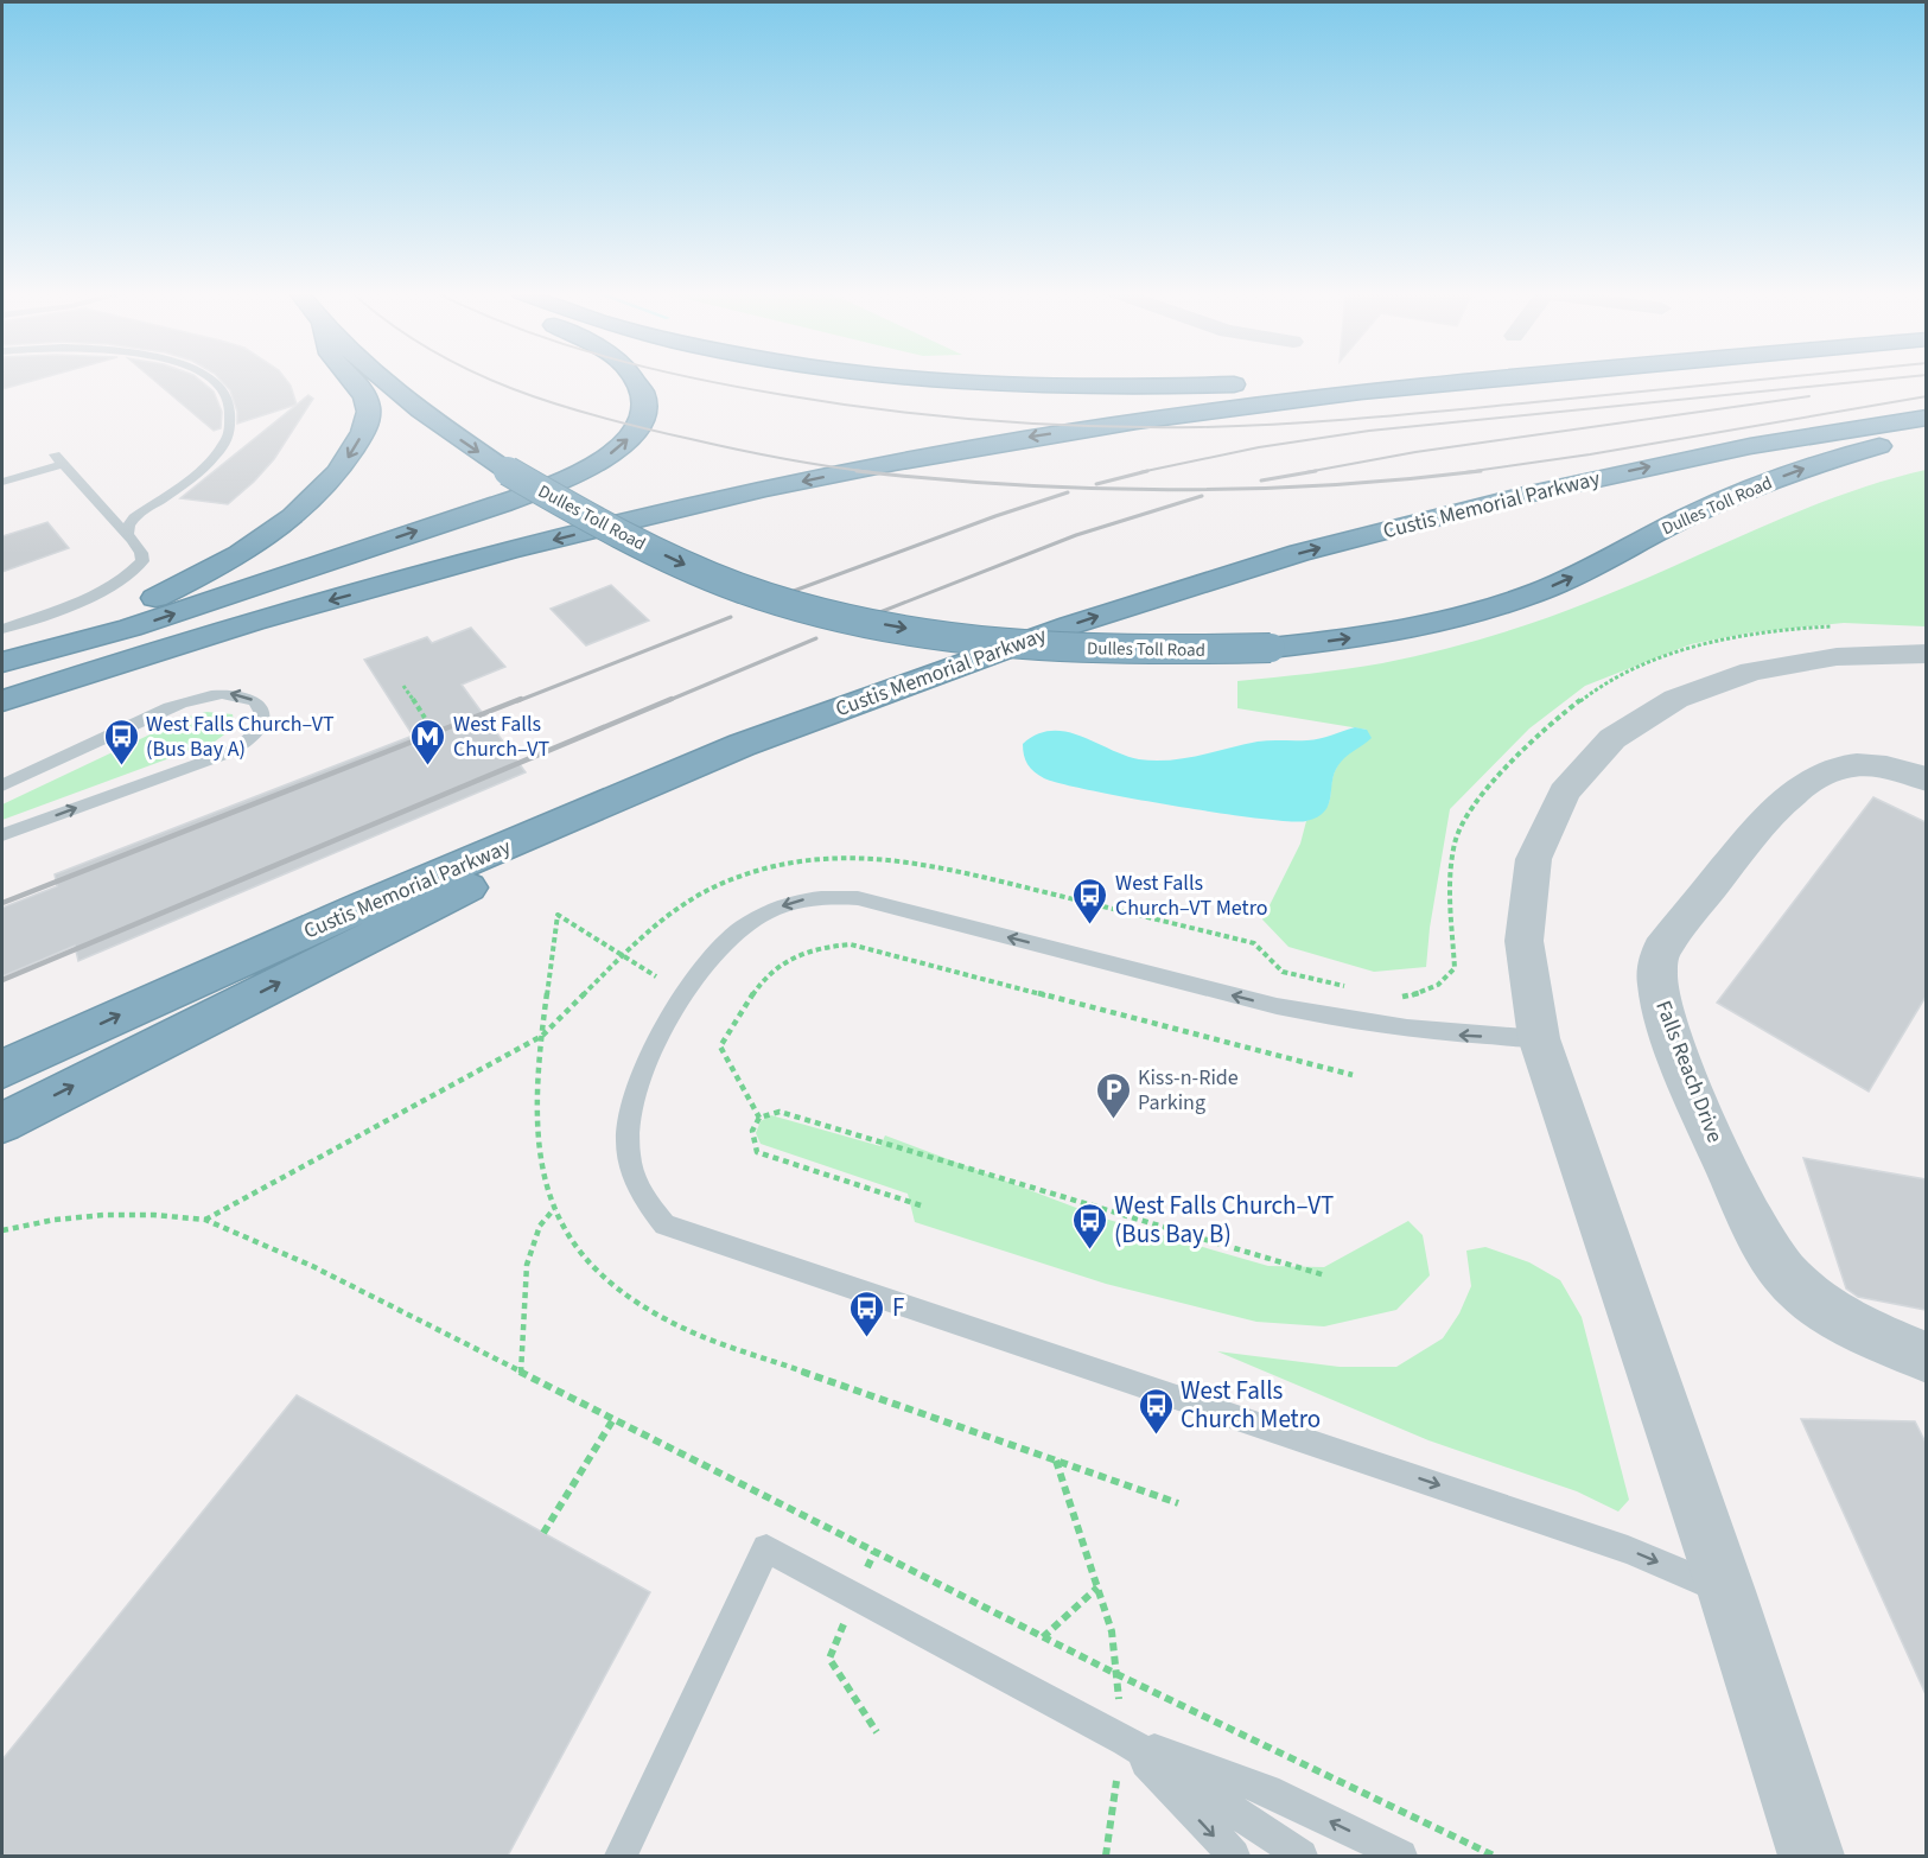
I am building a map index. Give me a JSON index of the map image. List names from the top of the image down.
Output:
{
  "streets": {
    "highway": ["Custis Memorial Parkway", "Dulles Toll Road"],
    "street": ["Falls Reach Drive"]
  },
  "places": {
    "bus stop": [
      "West Falls Church–VT (Bus Bay A)",
      "West Falls Church–VT Metro",
      "West Falls Church–VT (Bus Bay B)",
      "F",
      "West Falls Church Metro"
    ],
    "metro station": ["West Falls Church–VT"],
    "parking": ["Kiss-n-Ride Parking"]
  }
}
